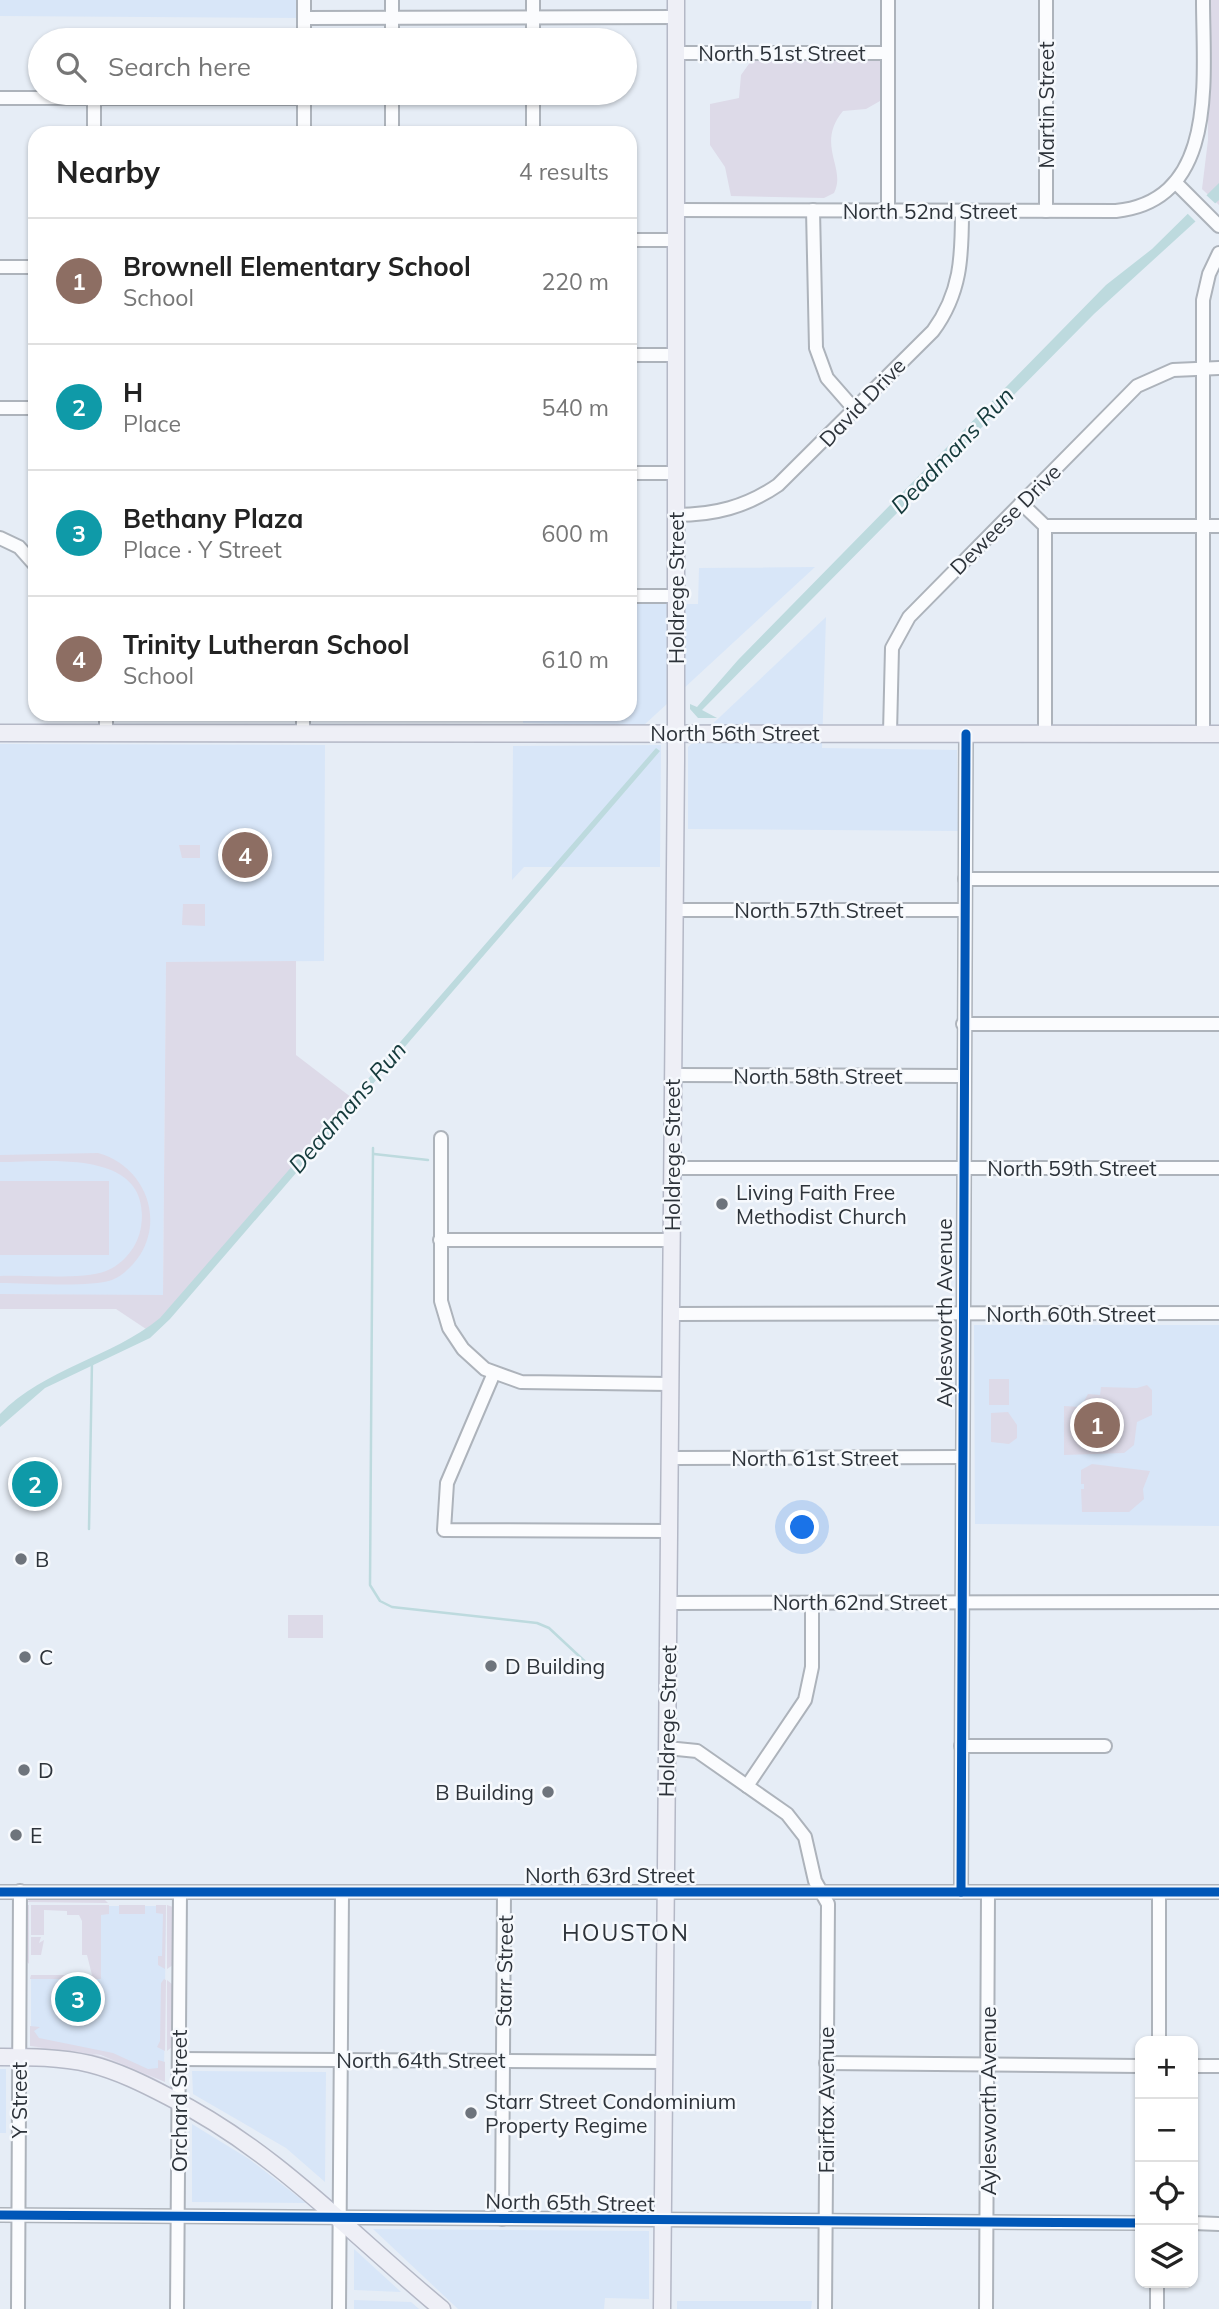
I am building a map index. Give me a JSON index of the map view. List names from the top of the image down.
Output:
{
  "streets": {
    "main road": ["Holdrege Street", "North 56th Street"],
    "street": [
      "North 51st Street",
      "Martin Street",
      "North 52nd Street",
      "David Drive",
      "Deweese Drive",
      "North 57th Street",
      "North 58th Street",
      "North 59th Street",
      "Aylesworth Avenue",
      "North 60th Street",
      "North 61st Street",
      "North 62nd Street",
      "North 63rd Street",
      "Starr Street",
      "North 64th Street",
      "Y Street",
      "Fairfax Avenue",
      "Orchard Street",
      "North 65th Street"
    ]
  },
  "crossings": [
    ["North 51st Street", "Holdrege Street"],
    ["Martin Street", "North 52nd Street"],
    ["North 52nd Street", "David Drive"],
    ["North 52nd Street", "Holdrege Street"],
    ["David Drive", "Holdrege Street"],
    ["Deweese Drive", "North 56th Street"],
    ["Holdrege Street", "North 56th Street"],
    ["Holdrege Street", "North 57th Street"],
    ["Holdrege Street", "North 58th Street"],
    ["Holdrege Street", "North 59th Street"],
    ["Holdrege Street", "North 60th Street"],
    ["Holdrege Street", "North 61st Street"],
    ["Holdrege Street", "North 62nd Street"],
    ["Holdrege Street", "North 63rd Street"],
    ["Holdrege Street", "North 64th Street"],
    ["Holdrege Street", "Fairfax Avenue"],
    ["Holdrege Street", "North 65th Street"],
    ["North 56th Street", "Aylesworth Avenue"],
    ["North 57th Street", "Aylesworth Avenue"],
    ["North 58th Street", "Aylesworth Avenue"],
    ["North 59th Street", "Aylesworth Avenue"],
    ["Aylesworth Avenue", "North 60th Street"],
    ["Aylesworth Avenue", "North 61st Street"],
    ["Aylesworth Avenue", "North 62nd Street"],
    ["Aylesworth Avenue", "North 63rd Street"],
    ["Aylesworth Avenue", "North 65th Street"],
    ["North 63rd Street", "Starr Street"],
    ["North 63rd Street", "Y Street"],
    ["North 63rd Street", "Fairfax Avenue"],
    ["North 63rd Street", "Orchard Street"],
    ["Starr Street", "North 64th Street"],
    ["Starr Street", "North 65th Street"],
    ["North 64th Street", "Orchard Street"],
    ["Y Street", "North 65th Street"],
    ["Fairfax Avenue", "North 65th Street"],
    ["Orchard Street", "North 65th Street"]
  ],
  "districts": ["HOUSTON"],
  "water": ["Deadmans Run"],
  "places": [
    "Living Faith Free Methodist Church",
    "B",
    "C",
    "D Building",
    "D",
    "B Building",
    "E",
    "Starr Street Condominium Property Regime"
  ],
  "page": {
    "search": "Search here",
    "heading": ["Nearby", "4 results"],
    "list": [
      {
        "mark": "1",
        "name": "Brownell Elementary School",
        "note": "School",
        "value": "220 m"
      },
      {
        "mark": "2",
        "name": "H",
        "note": "Place",
        "value": "540 m"
      },
      {
        "mark": "3",
        "name": "Bethany Plaza",
        "note": "Place · Y Street",
        "value": "600 m"
      },
      {
        "mark": "4",
        "name": "Trinity Lutheran School",
        "note": "School",
        "value": "610 m"
      }
    ],
    "pins": [
      "4",
      "1",
      "2",
      "3"
    ],
    "map_buttons": ["+", "−"]
  }
}
